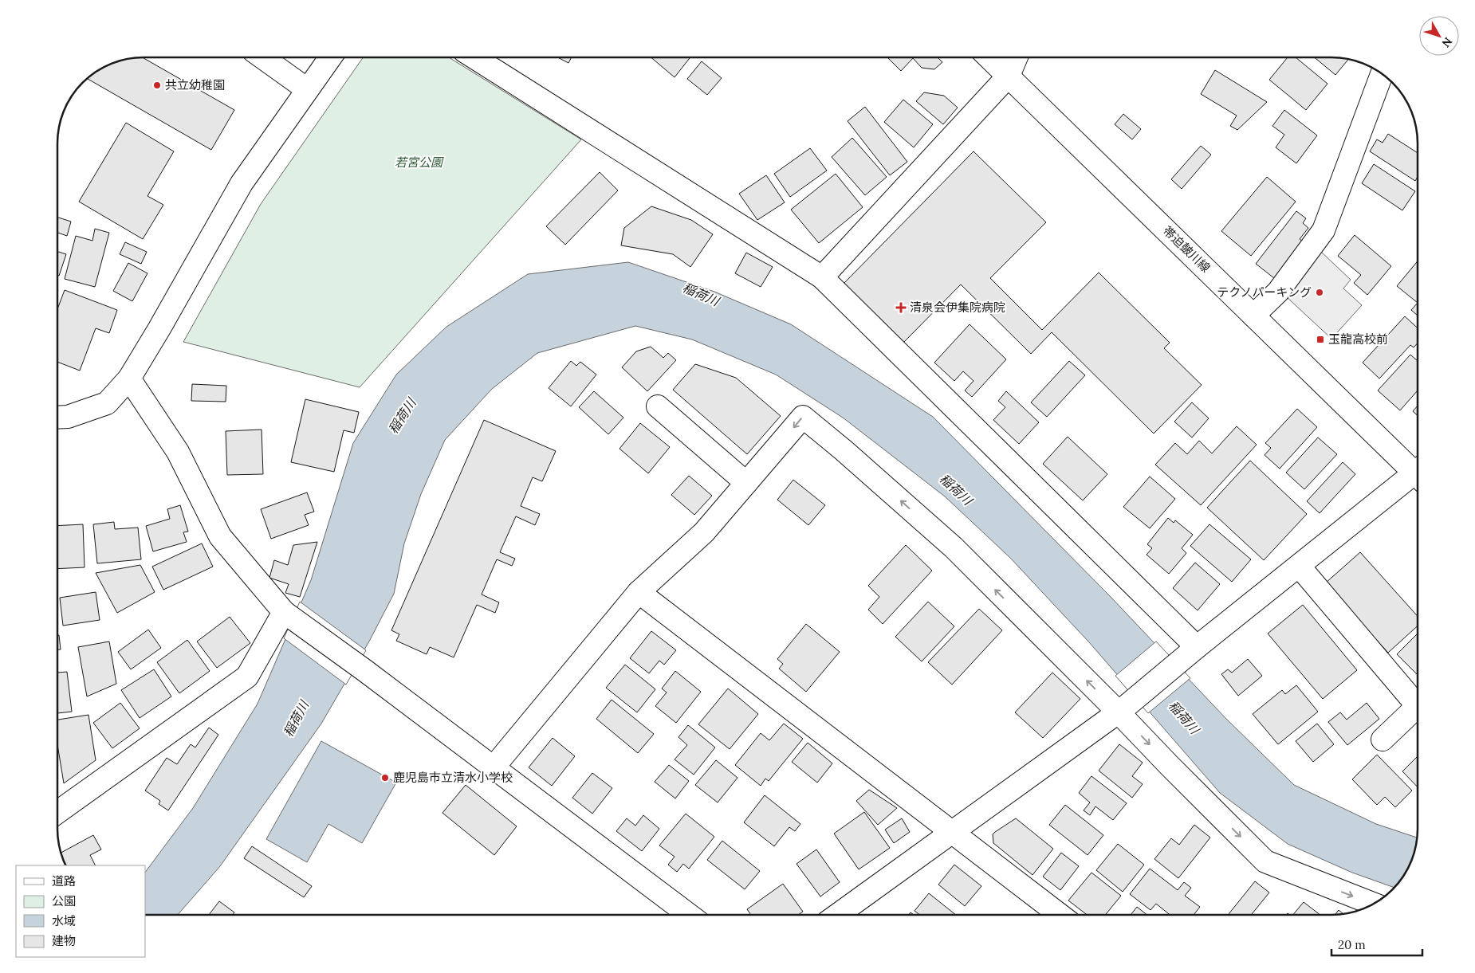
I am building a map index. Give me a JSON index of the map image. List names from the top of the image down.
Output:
{
  "streets": {
    "street": ["帯迫皷川線"]
  },
  "water": ["稲荷川"],
  "parks": ["若宮公園"],
  "places": {
    "other": ["共立幼稚園", "テクノパーキング", "鹿児島市立清水小学校"],
    "health": ["清泉会伊集院病院"],
    "transit": ["玉龍高校前"]
  },
  "legend": [
    "道路",
    "公園",
    "水域",
    "建物"
  ],
  "scale_bar": "20 m",
  "north": "bottom right"
}
